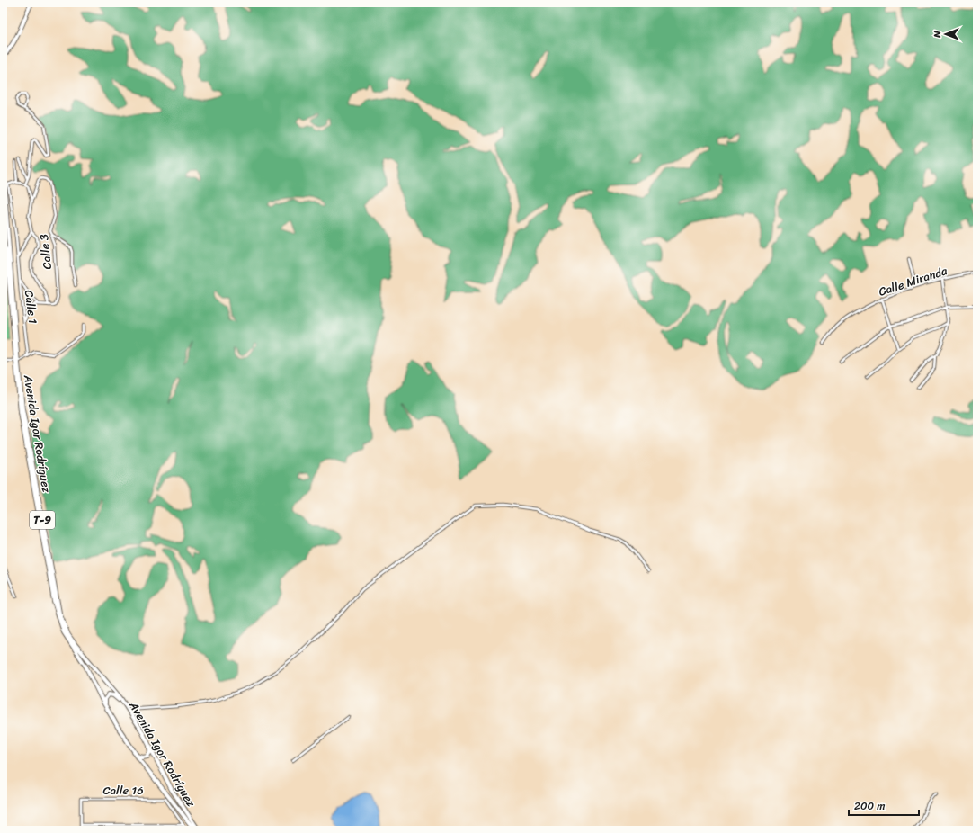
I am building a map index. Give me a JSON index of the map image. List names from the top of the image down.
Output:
{
  "streets": {
    "highway": ["Avenida Igor Rodríguez", "T-9"],
    "street": [
      "Calle 3",
      "Calle Miranda",
      "Calle 1",
      "Calle 16"
    ]
  },
  "crossings": [
    ["Avenida Igor Rodríguez", "T-9"]
  ],
  "scale_bar": "200 m",
  "north": "left"
}
